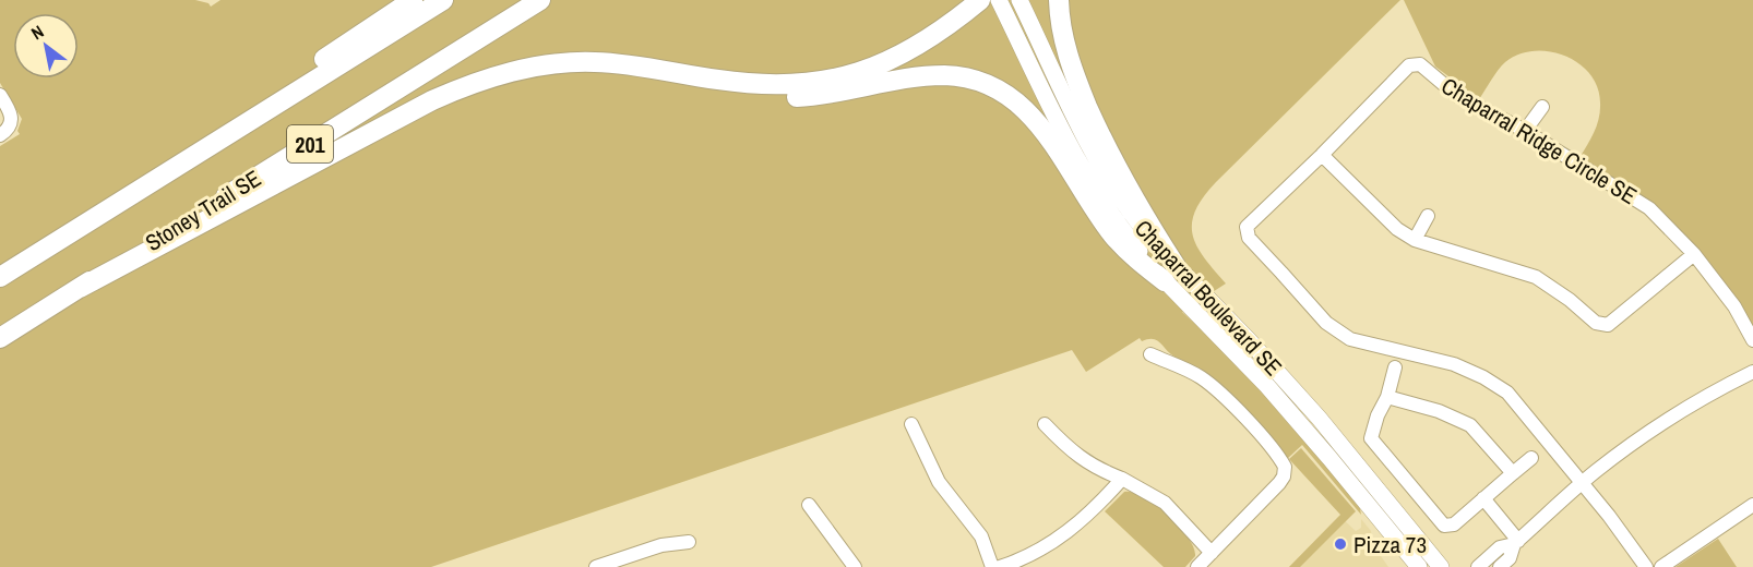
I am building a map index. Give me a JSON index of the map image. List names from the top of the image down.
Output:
{
  "streets": {
    "highway": ["201", "Stoney Trail SE"],
    "main road": ["Chaparral Boulevard SE"],
    "street": ["Chaparral Ridge Circle SE"]
  },
  "places": ["Pizza 73"],
  "north": "top left"
}
